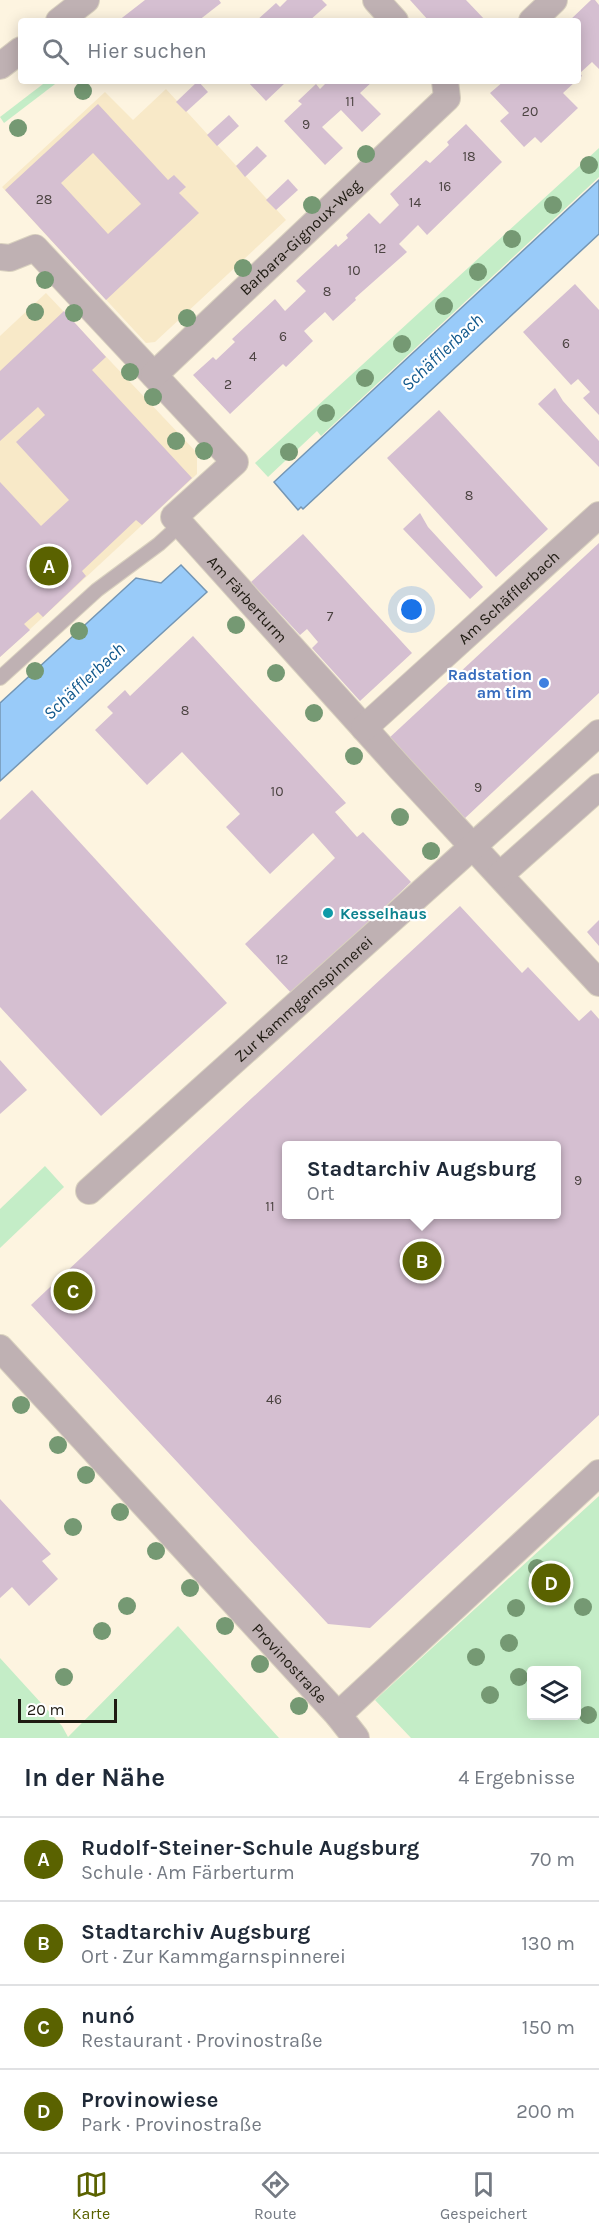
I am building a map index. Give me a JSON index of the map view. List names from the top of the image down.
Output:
{
  "streets": {
    "street": [
      "Barbara-Gignoux-Weg",
      "Am Schäfflerbach",
      "Am Färberturm",
      "Zur Kammgarnspinnerei",
      "Provinostraße"
    ]
  },
  "crossings": [
    ["Am Schäfflerbach", "Am Färberturm"],
    ["Am Färberturm", "Zur Kammgarnspinnerei"]
  ],
  "water": ["Schäfflerbach"],
  "places": ["Radstation am tim", "Kesselhaus"],
  "house_numbers": [
    "11",
    "20",
    "9",
    "18",
    "16",
    "28",
    "14",
    "12",
    "10",
    "8",
    "6",
    "6",
    "4",
    "2",
    "8",
    "7",
    "8",
    "9",
    "10",
    "12",
    "9",
    "11",
    "46"
  ],
  "scale_bar": "20 m",
  "page": {
    "search": "Hier suchen",
    "pins": [
      "A",
      "B",
      "C",
      "D"
    ],
    "popup": ["Stadtarchiv Augsburg", "Ort"],
    "scale": "20 m",
    "heading": ["In der Nähe", "4 Ergebnisse"],
    "list": [
      {
        "mark": "A",
        "name": "Rudolf-Steiner-Schule Augsburg",
        "note": "Schule · Am Färberturm",
        "value": "70 m"
      },
      {
        "mark": "B",
        "name": "Stadtarchiv Augsburg",
        "note": "Ort · Zur Kammgarnspinnerei",
        "value": "130 m"
      },
      {
        "mark": "C",
        "name": "nunó",
        "note": "Restaurant · Provinostraße",
        "value": "150 m"
      },
      {
        "mark": "D",
        "name": "Provinowiese",
        "note": "Park · Provinostraße",
        "value": "200 m"
      }
    ],
    "nav": ["Karte", "Route", "Gespeichert"]
  }
}
